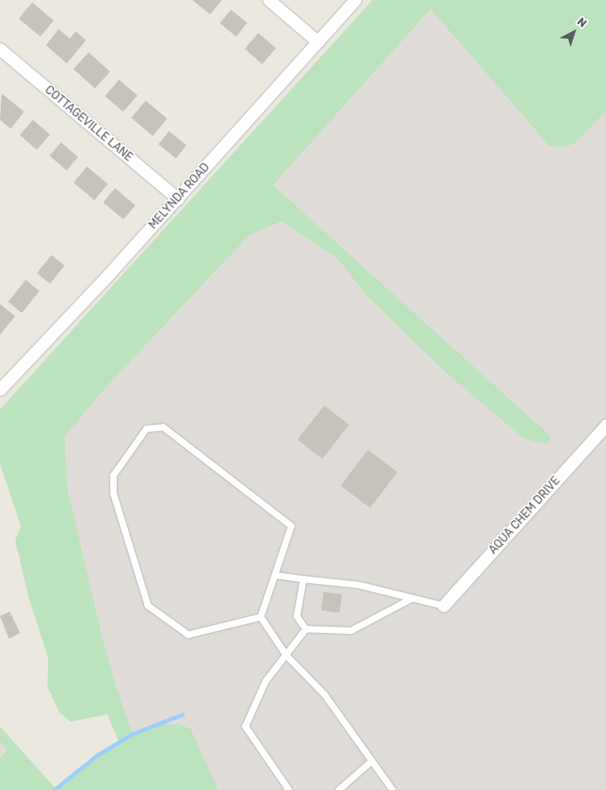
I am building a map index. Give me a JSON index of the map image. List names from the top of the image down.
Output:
{
  "streets": {
    "street": ["COTTAGEVILLE LANE", "MELYNDA ROAD", "AQUA CHEM DRIVE"]
  },
  "crossings": [
    ["COTTAGEVILLE LANE", "MELYNDA ROAD"]
  ],
  "north": "top right"
}
